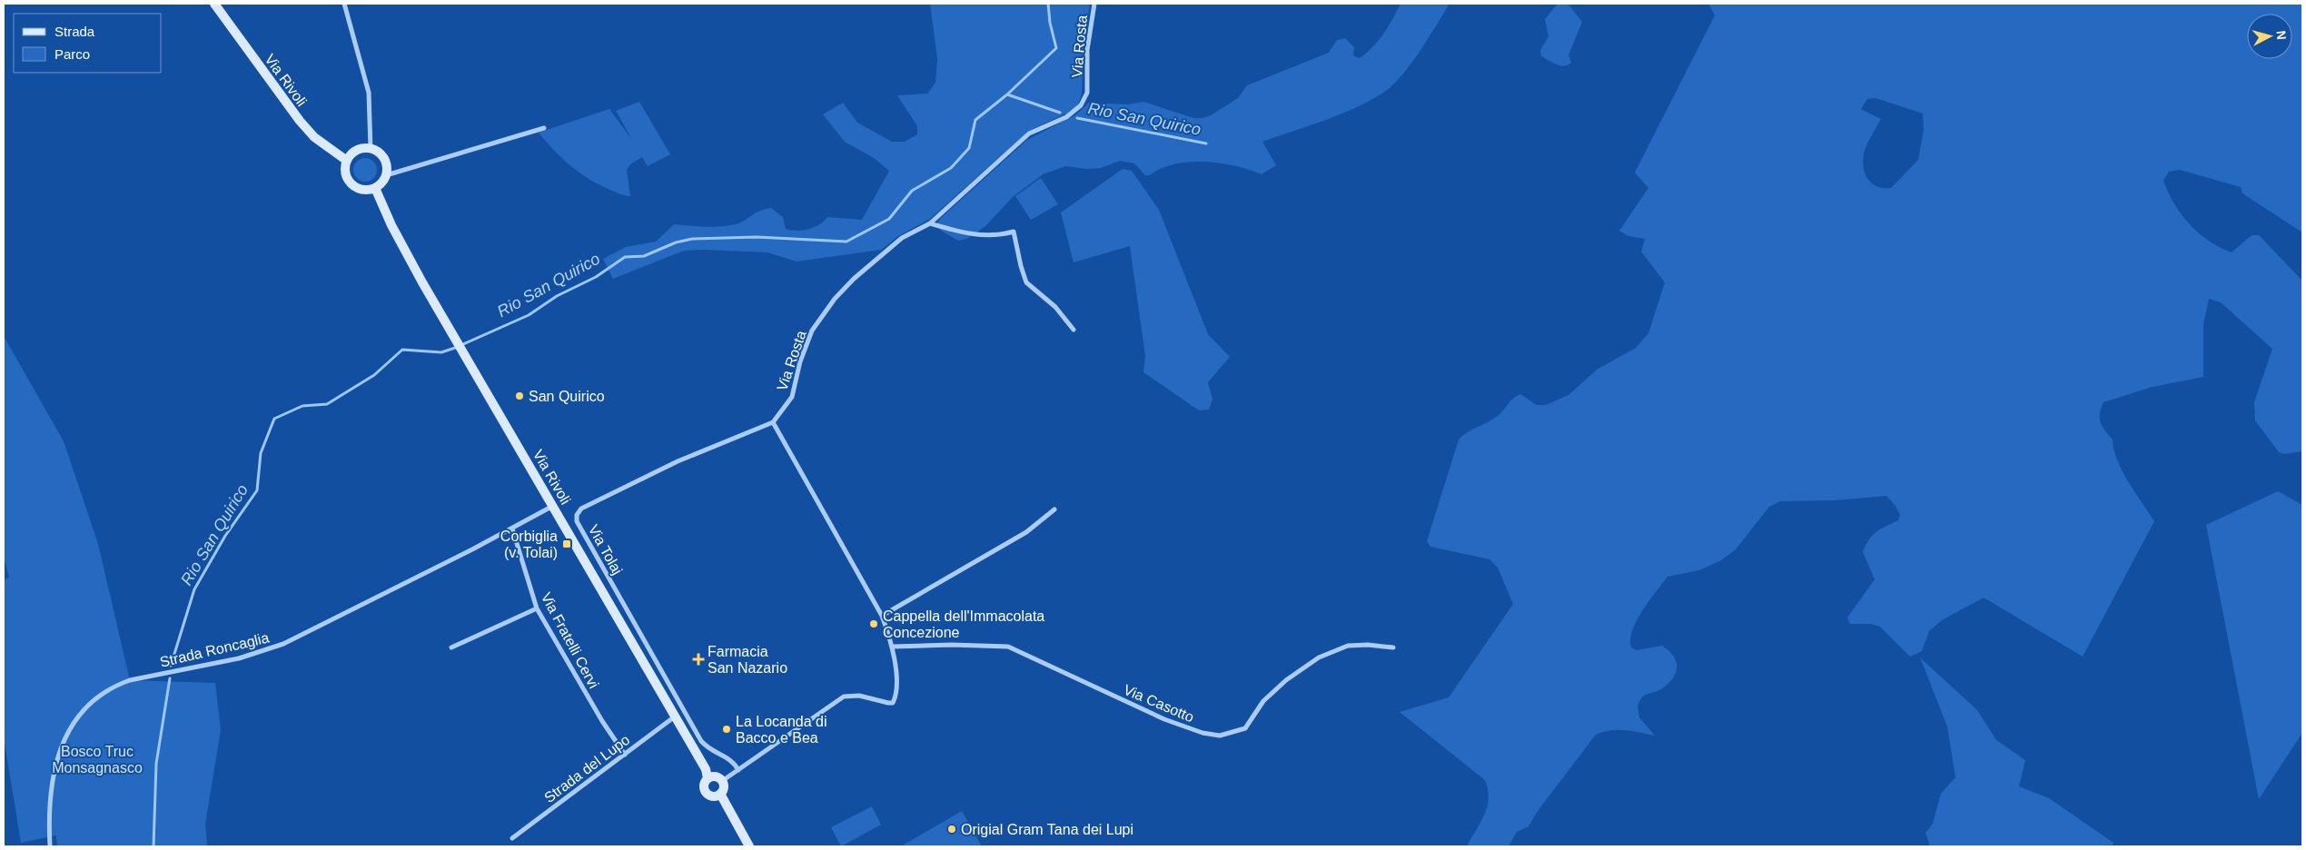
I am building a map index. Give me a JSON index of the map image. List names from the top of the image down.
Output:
{
  "streets": {
    "street": [
      "Via Rosta",
      "Via Rivoli",
      "Via Tolaj",
      "Via Fratelli Cervi",
      "Strada Roncaglia",
      "Via Casotto",
      "Strada del Lupo"
    ]
  },
  "crossings": [
    ["Via Rosta", "Via Tolaj"],
    ["Via Rivoli", "Strada Roncaglia"],
    ["Via Rivoli", "Strada del Lupo"],
    ["Via Fratelli Cervi", "Strada Roncaglia"],
    ["Via Fratelli Cervi", "Strada del Lupo"]
  ],
  "water": ["Rio San Quirico"],
  "parks": ["Bosco Truc Monsagnasco"],
  "places": {
    "other": [
      "San Quirico",
      "Cappella dell'Immacolata Concezione",
      "La Locanda di Bacco e Bea",
      "Origial Gram Tana dei Lupi"
    ],
    "transit": ["Corbiglia (v. Tolai)"],
    "health": ["Farmacia San Nazario"]
  },
  "legend": ["Strada", "Parco"],
  "north": "right"
}
